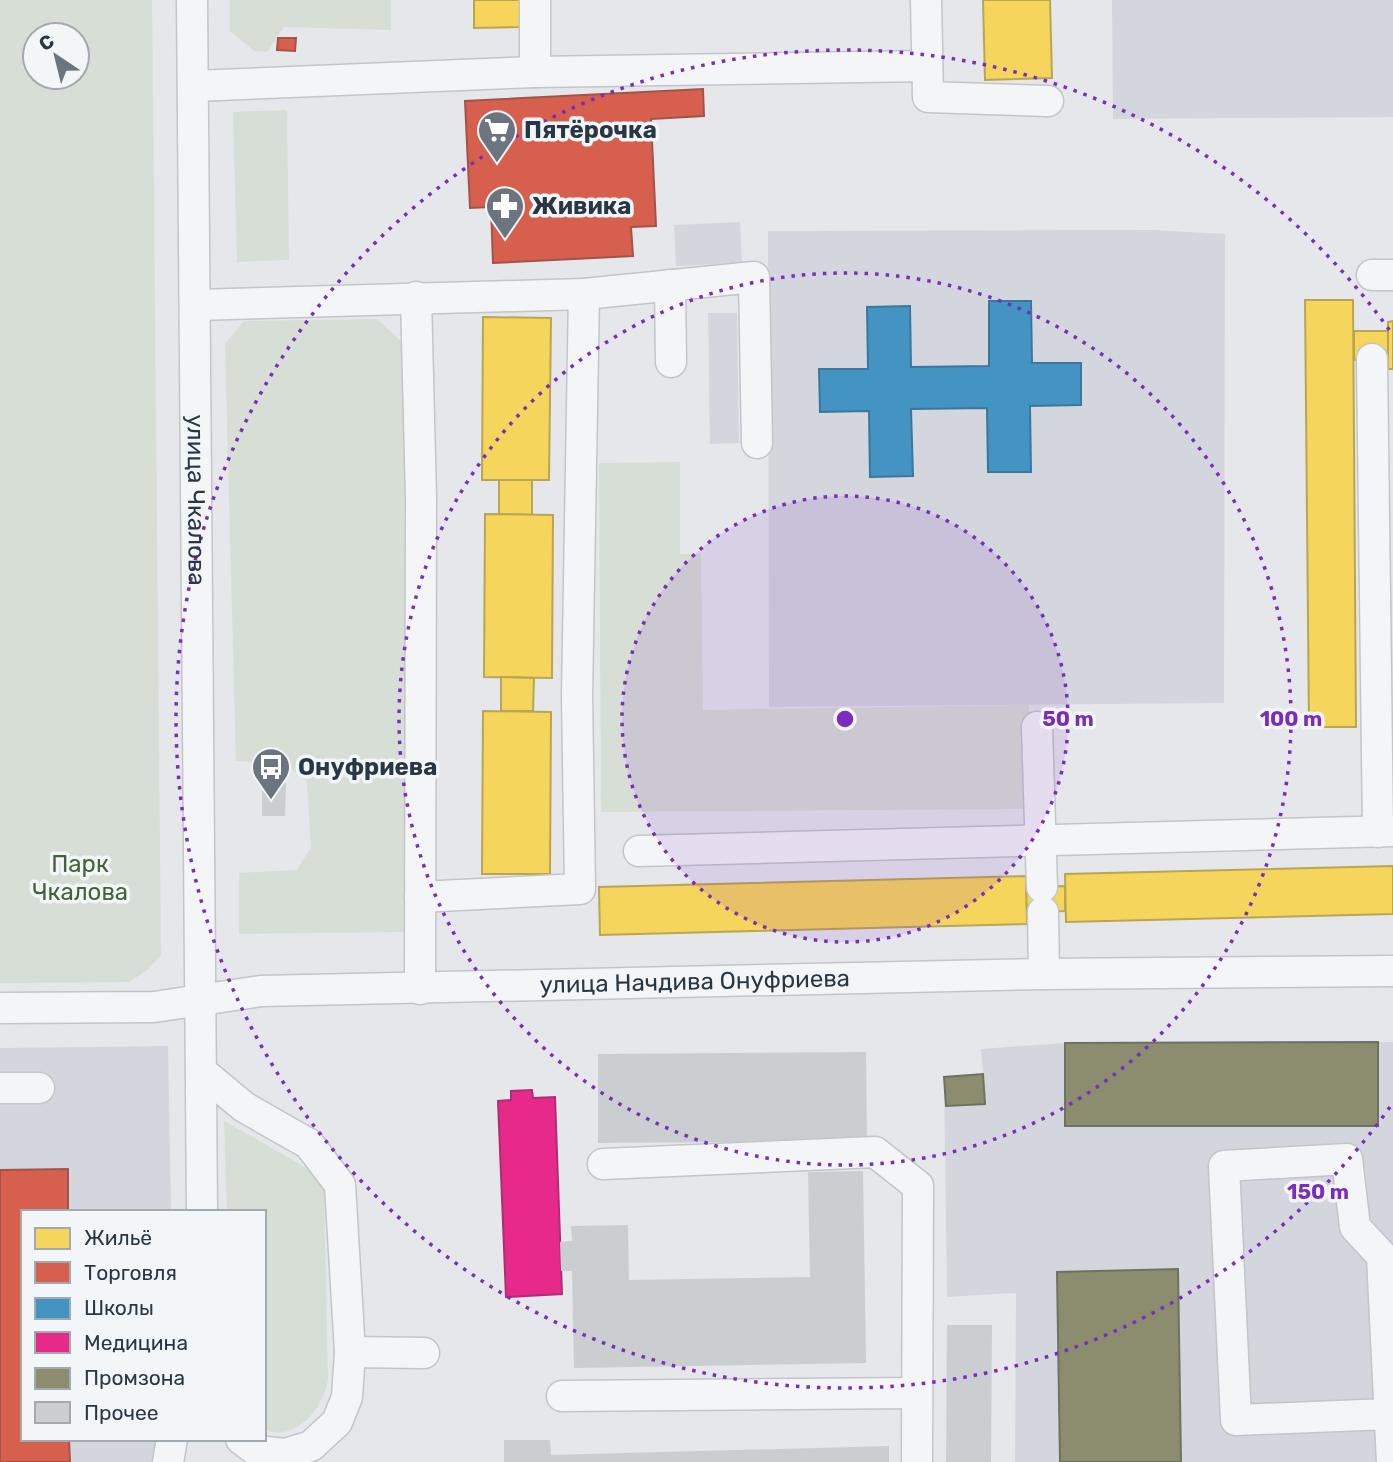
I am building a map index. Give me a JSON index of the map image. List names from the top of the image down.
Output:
{
  "streets": {
    "street": ["улица Чкалова", "улица Начдива Онуфриева"]
  },
  "crossings": [
    ["улица Чкалова", "улица Начдива Онуфриева"]
  ],
  "parks": ["Парк Чкалова"],
  "places": {
    "supermarket": ["Пятёрочка"],
    "pharmacy": ["Живика"],
    "bus stop": ["Онуфриева"]
  },
  "legend": [
    "Жильё",
    "Торговля",
    "Школы",
    "Медицина",
    "Промзона",
    "Прочее"
  ],
  "north": "top left",
  "rings": ["50 m", "100 m", "150 m"]
}
